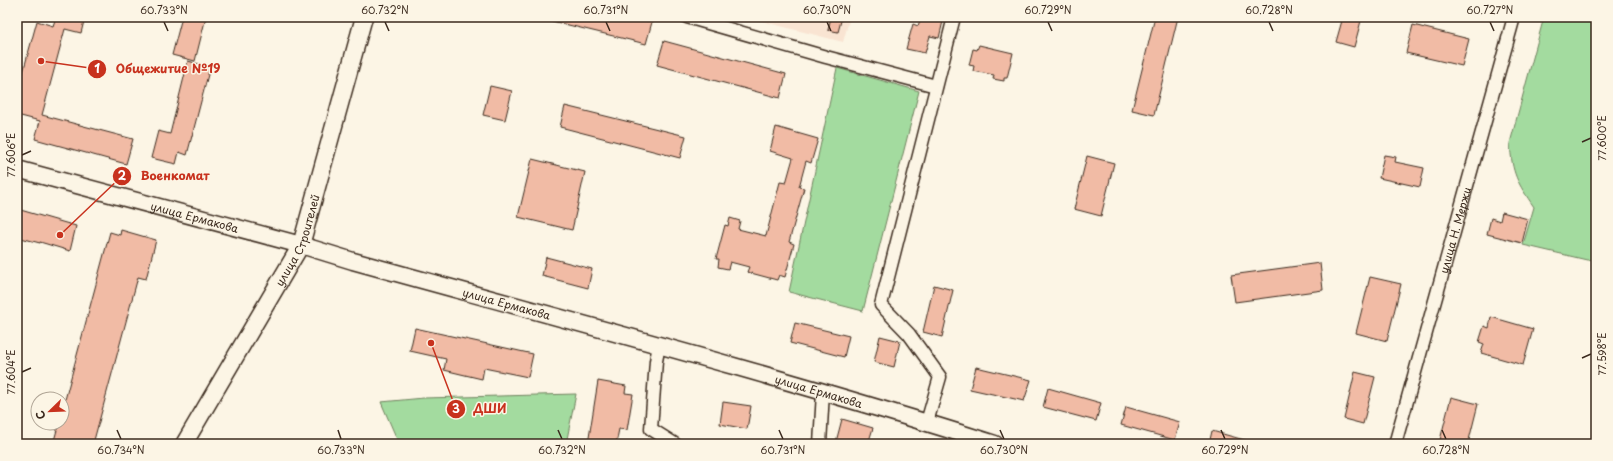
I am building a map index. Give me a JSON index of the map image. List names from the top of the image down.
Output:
{
  "streets": {
    "street": ["улица Ермакова", "улица Н. Мержи", "улица Строителей"]
  },
  "crossings": [
    ["улица Ермакова", "улица Строителей"]
  ],
  "places": ["Общежитие №19", "Военкомат", "ДШИ"],
  "north": "bottom left",
  "coordinates": [
    "60.733°N",
    "60.732°N",
    "60.731°N",
    "60.730°N",
    "60.729°N",
    "60.728°N",
    "60.727°N",
    "77.600°E",
    "77.606°E",
    "77.598°E",
    "77.604°E",
    "60.734°N"
  ]
}
